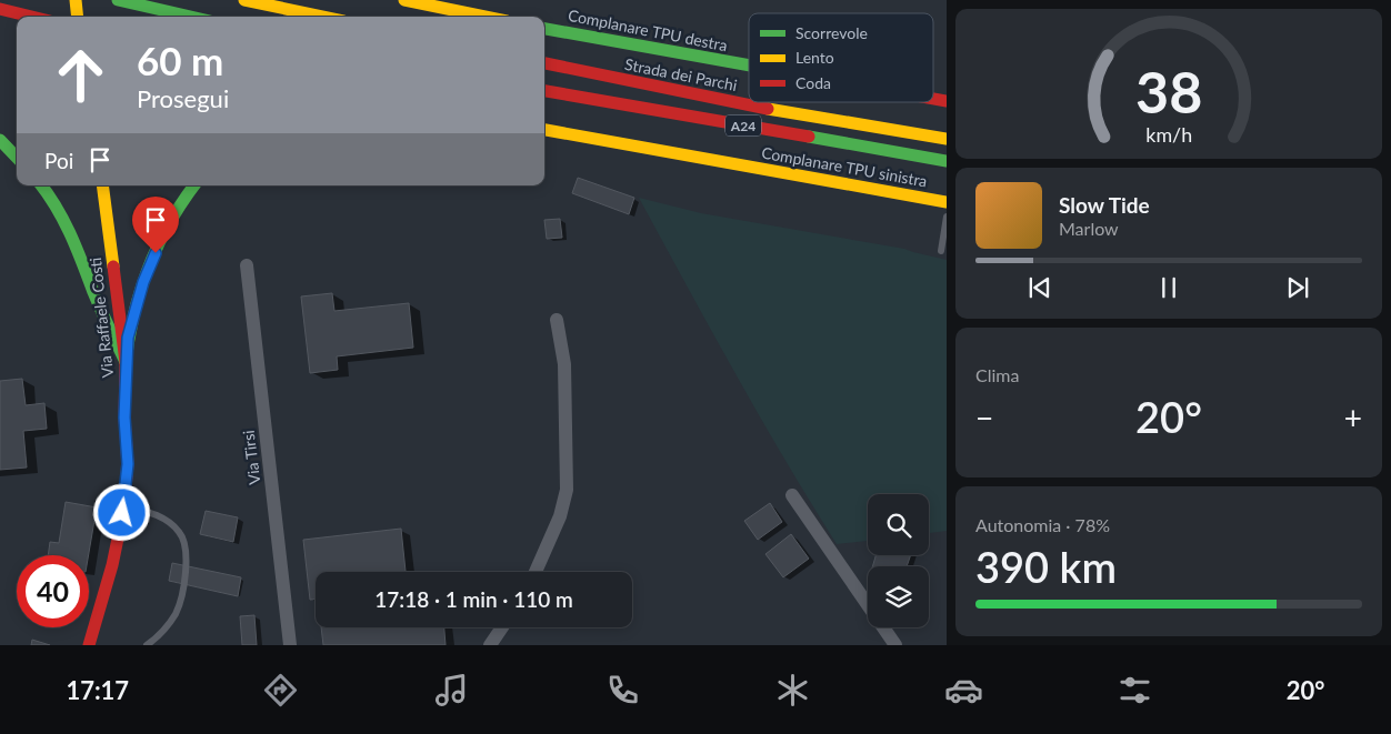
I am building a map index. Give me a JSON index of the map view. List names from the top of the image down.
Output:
{
  "streets": {
    "main road": [
      "Complanare TPU destra",
      "Strada dei Parchi",
      "A24",
      "Complanare TPU sinistra",
      "Via Raffaele Costi"
    ],
    "street": ["Via Tirsi"]
  },
  "legend": ["Scorrevole", "Lento", "Coda"],
  "page": {
    "turn": ["60 m", "Prosegui"],
    "then": "Poi",
    "song": ["Slow Tide", "Marlow"],
    "tile": [
      "Clima",
      ["Autonomia · 78%", "390 km"]
    ],
    "heat": ["−", "20°", "+"],
    "limit": "40",
    "trip": "17:18 · 1 min · 110 m",
    "tabs": ["17:17", "20°"],
    "gauge": ["38", "km/h"]
  }
}
